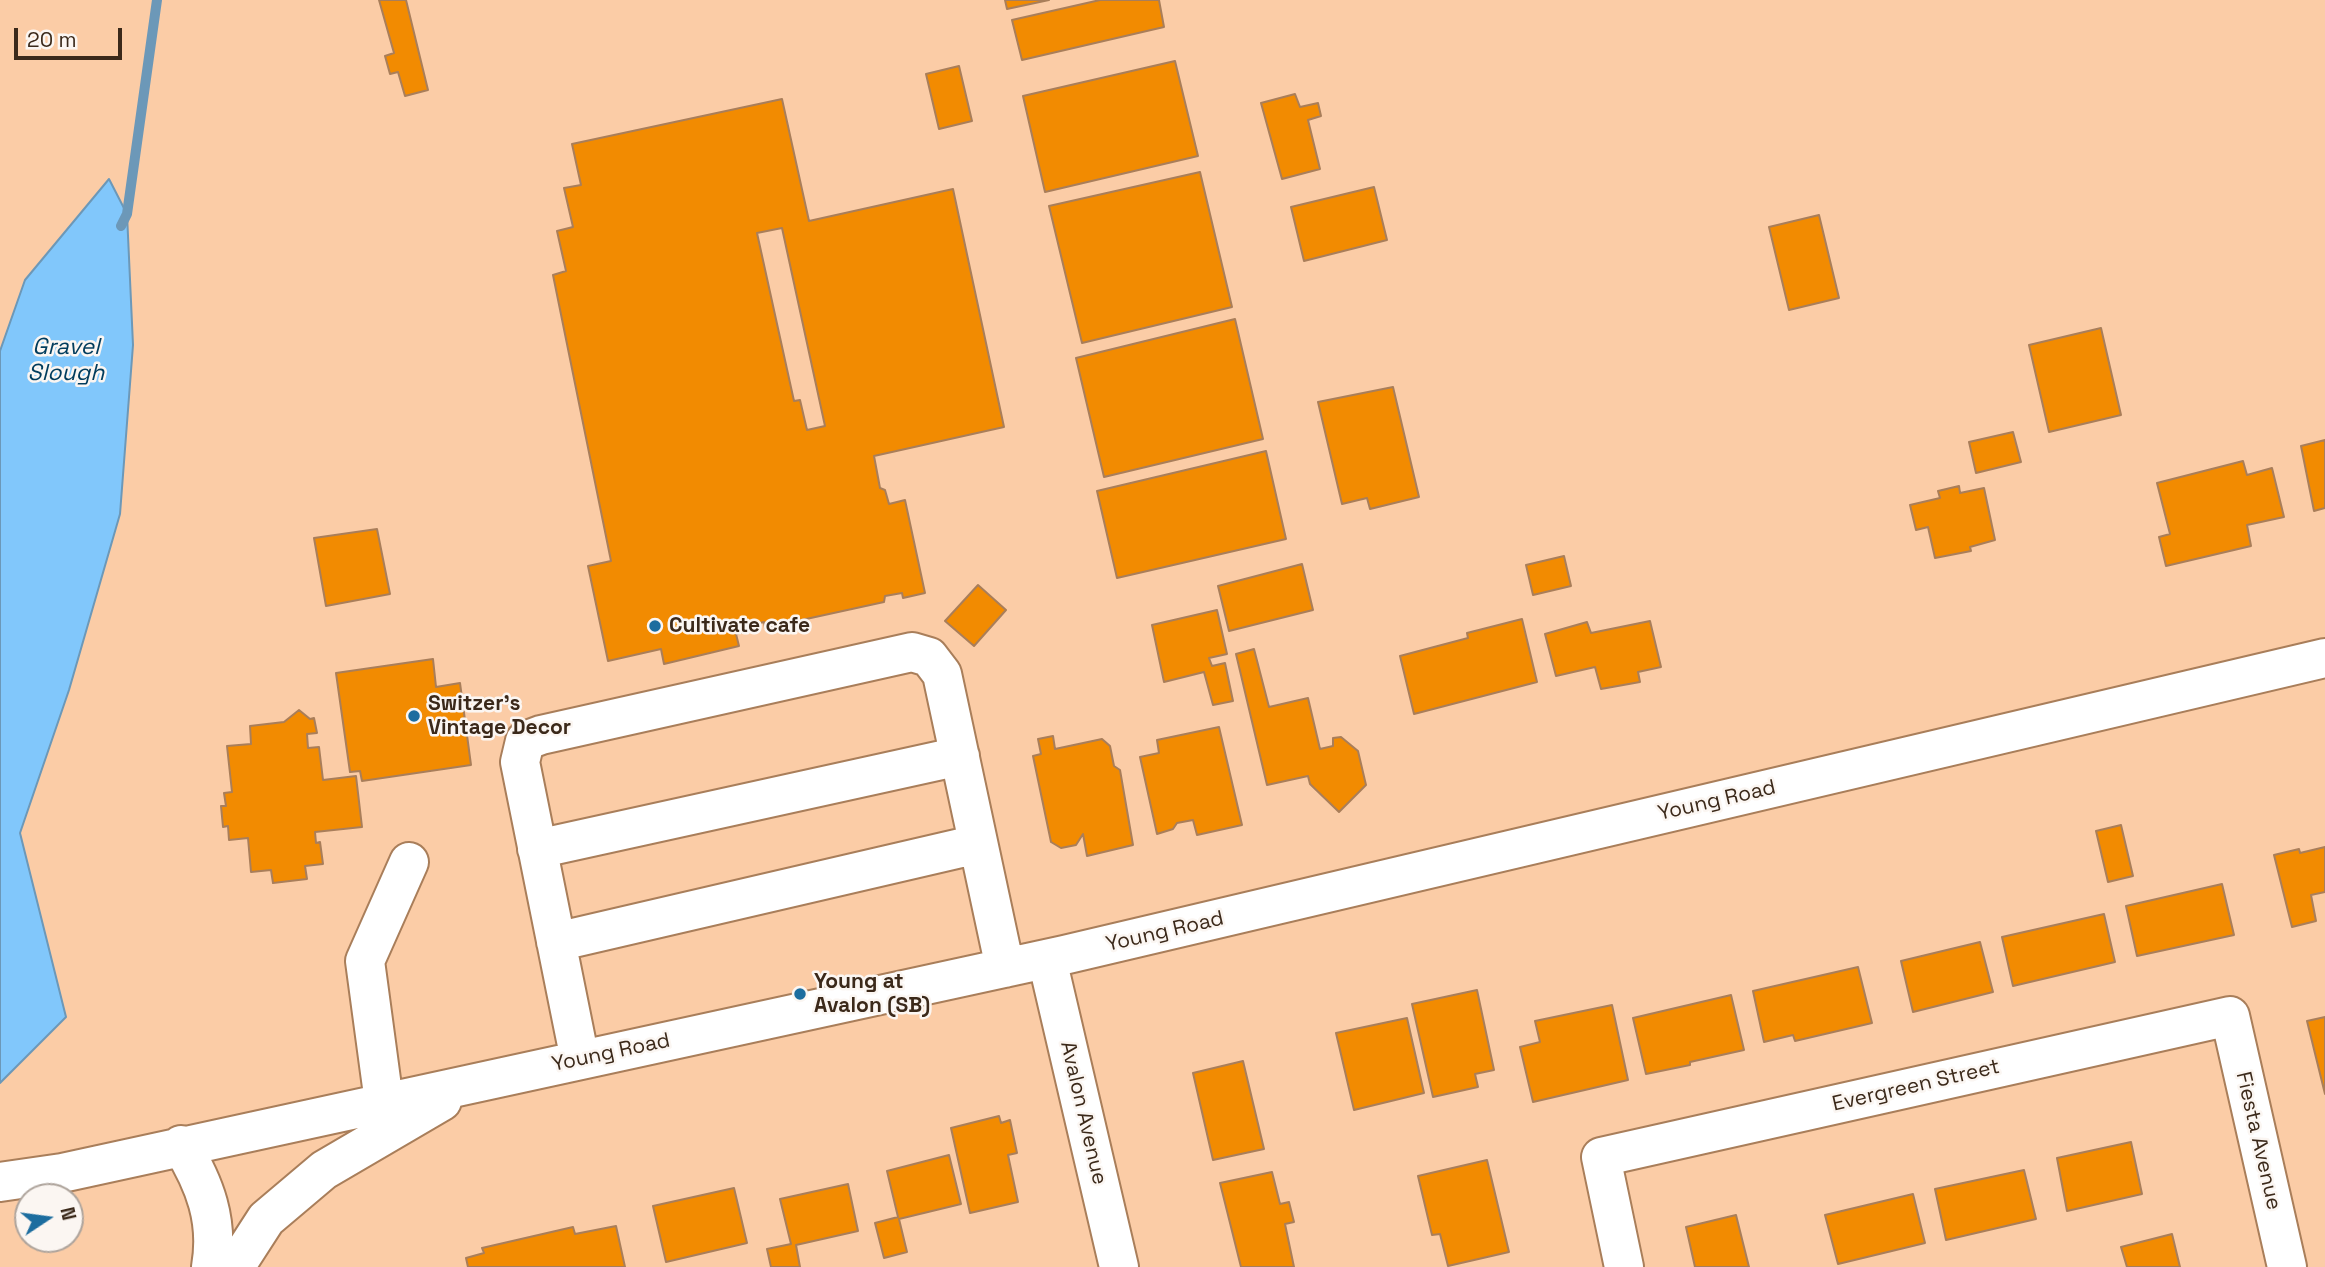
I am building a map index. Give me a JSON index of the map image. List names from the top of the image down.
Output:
{
  "streets": {
    "street": [
      "Young Road",
      "Evergreen Street",
      "Avalon Avenue",
      "Fiesta Avenue"
    ]
  },
  "crossings": [
    ["Young Road", "Avalon Avenue"],
    ["Evergreen Street", "Fiesta Avenue"]
  ],
  "water": ["Gravel Slough"],
  "places": ["Cultivate cafe", "Switzer’s Vintage Decor", "Young at Avalon (SB)"],
  "scale_bar": "20 m",
  "north": "right"
}
